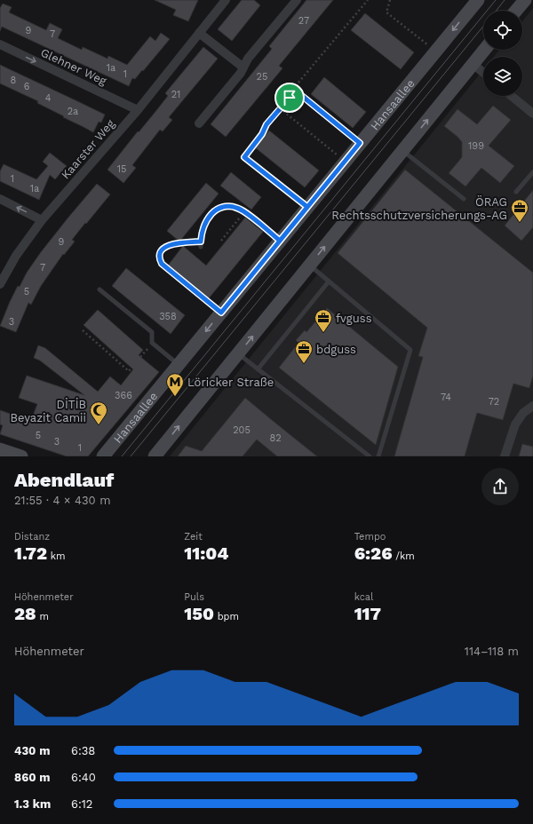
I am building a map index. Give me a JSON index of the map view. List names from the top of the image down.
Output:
{
  "streets": {
    "street": ["Glehner Weg", "Hansaallee", "Kaarster Weg"]
  },
  "crossings": [
    ["Glehner Weg", "Kaarster Weg"]
  ],
  "one_way": ["Glehner Weg"],
  "places": {
    "office": ["ÖRAG Rechtsschutzversicherungs-AG", "fvguss", "bdguss"],
    "metro station": ["Löricker Straße"],
    "mosque": ["DİTİB Beyazit Camii"]
  },
  "house_numbers": [
    "27",
    "9",
    "7",
    "1a",
    "1",
    "25",
    "8",
    "6",
    "21",
    "4",
    "2a",
    "199",
    "15",
    "1",
    "1a",
    "9",
    "7",
    "5",
    "358",
    "3",
    "366",
    "74",
    "72",
    "205",
    "5",
    "82",
    "3",
    "1"
  ],
  "page": {
    "heading": ["Abendlauf", "21:55 · 4 × 430 m"],
    "stats": [
      ["Distanz", "1.72 km"],
      ["Zeit", "11:04"],
      ["Tempo", "6:26 /km"],
      ["Höhenmeter", "28 m"],
      ["Puls", "150 bpm"],
      ["kcal", "117"]
    ],
    "chart": ["Höhenmeter", "114–118 m"],
    "list": [
      {
        "name": "430 m",
        "note": "6:38"
      },
      {
        "name": "860 m",
        "note": "6:40"
      },
      {
        "name": "1.3 km",
        "note": "6:12"
      }
    ]
  }
}
